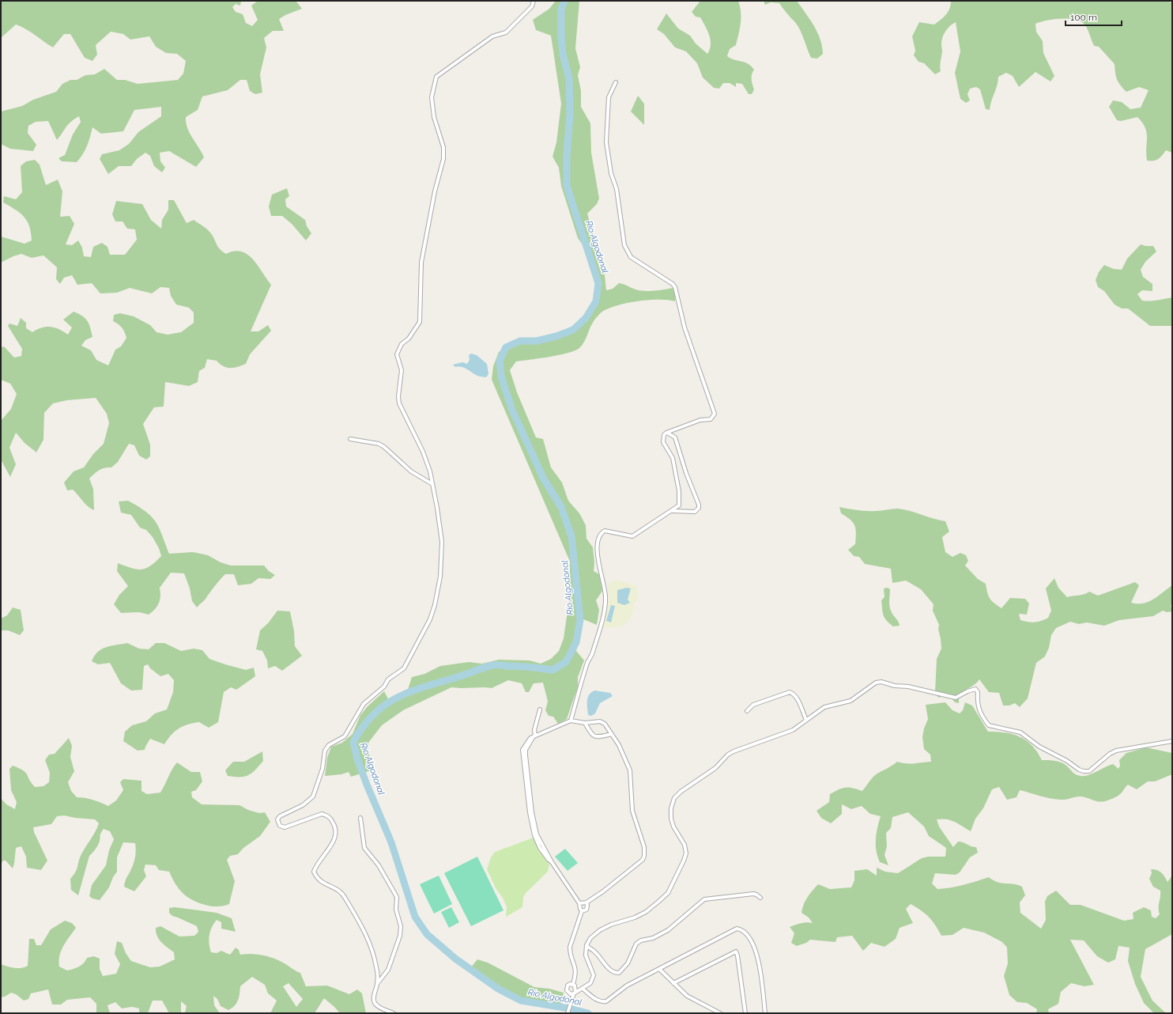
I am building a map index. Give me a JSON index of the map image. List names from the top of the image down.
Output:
{
  "water": ["Río Algodonal"],
  "scale_bar": "100 m"
}
